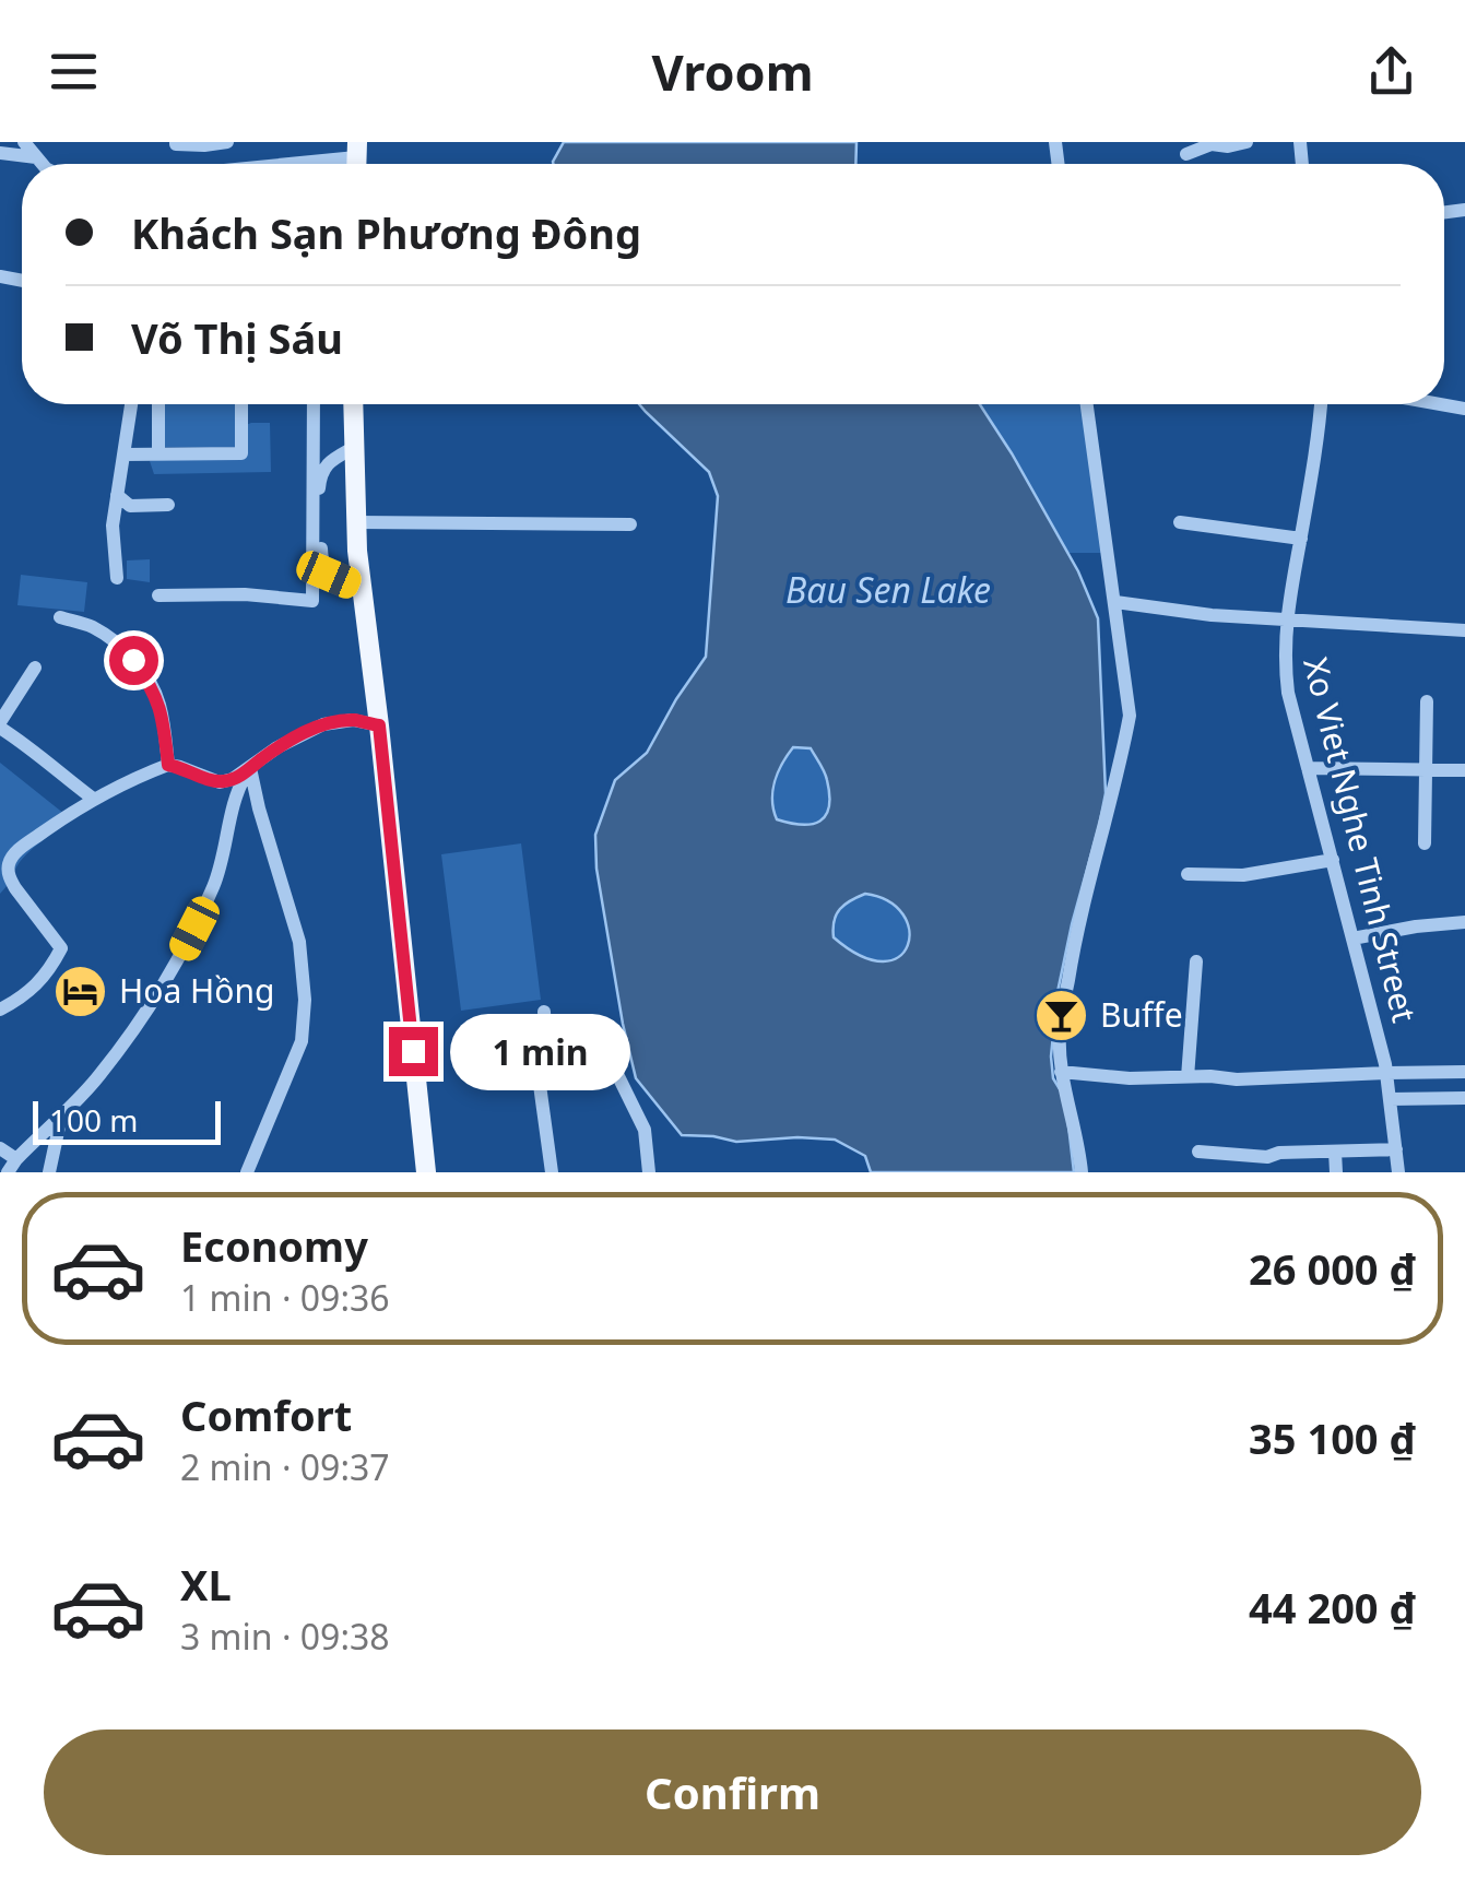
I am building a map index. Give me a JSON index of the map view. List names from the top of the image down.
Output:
{
  "streets": {
    "street": ["Xo Viet Nghe Tinh Street"]
  },
  "water": ["Bau Sen Lake"],
  "places": {
    "hotel": ["Hoa Hồng"],
    "bar": ["Buffe"]
  },
  "scale_bar": "100 m",
  "page": {
    "header": "Vroom",
    "banner": ["Khách Sạn Phương Đông", "Võ Thị Sáu"],
    "bubble": "1 min",
    "scale": "100 m",
    "list": [
      {
        "name": "Economy",
        "note": "1 min · 09:36",
        "value": "26 000 ₫"
      },
      {
        "name": "Comfort",
        "note": "2 min · 09:37",
        "value": "35 100 ₫"
      },
      {
        "name": "XL",
        "note": "3 min · 09:38",
        "value": "44 200 ₫"
      }
    ],
    "buttons": "Confirm"
  }
}
